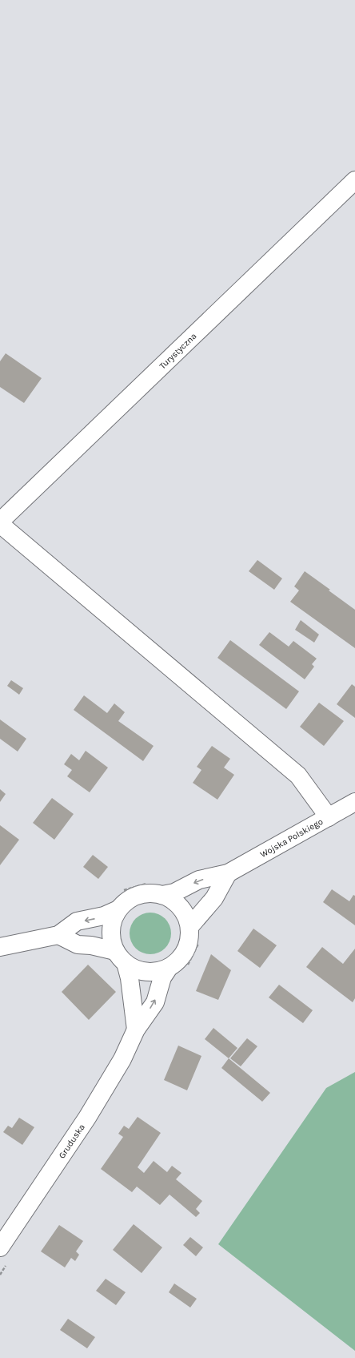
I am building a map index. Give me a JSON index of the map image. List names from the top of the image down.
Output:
{
  "streets": {
    "main road": ["Turystyczna", "Wojska Polskiego", "Gruduska"]
  },
  "crossings": [
    ["Wojska Polskiego", "Gruduska"]
  ]
}
